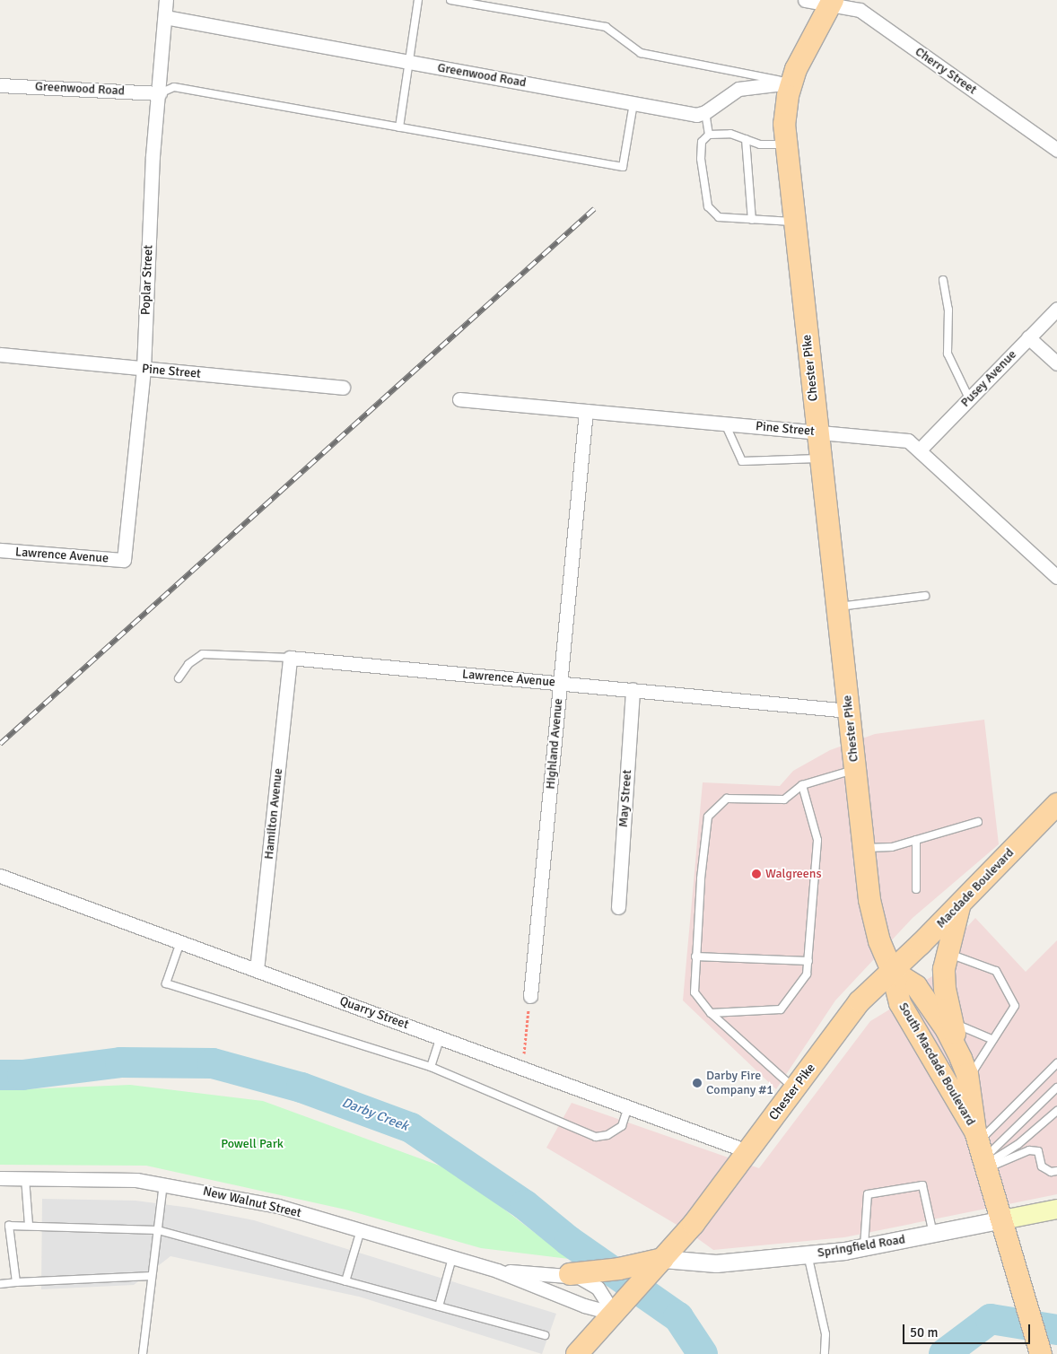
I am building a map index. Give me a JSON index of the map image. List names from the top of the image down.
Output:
{
  "streets": {
    "main road": [
      "Chester Pike",
      "Macdade Boulevard",
      "South Macdade Boulevard",
      "Springfield Road"
    ],
    "street": [
      "Cherry Street",
      "Greenwood Road",
      "Poplar Street",
      "Pine Street",
      "Pusey Avenue",
      "Lawrence Avenue",
      "Highland Avenue",
      "May Street",
      "Hamilton Avenue",
      "Quarry Street",
      "New Walnut Street"
    ]
  },
  "crossings": [
    ["Cherry Street", "Chester Pike"],
    ["Greenwood Road", "Poplar Street"],
    ["Poplar Street", "Pine Street"],
    ["Poplar Street", "Lawrence Avenue"],
    ["Chester Pike", "Pine Street"],
    ["Chester Pike", "Lawrence Avenue"],
    ["Chester Pike", "Macdade Boulevard"],
    ["Chester Pike", "Quarry Street"],
    ["Chester Pike", "South Macdade Boulevard"],
    ["Chester Pike", "New Walnut Street"],
    ["Chester Pike", "Springfield Road"],
    ["Pine Street", "Pusey Avenue"],
    ["Pine Street", "Highland Avenue"],
    ["Lawrence Avenue", "Highland Avenue"],
    ["Lawrence Avenue", "May Street"],
    ["Lawrence Avenue", "Hamilton Avenue"],
    ["Hamilton Avenue", "Quarry Street"],
    ["Macdade Boulevard", "South Macdade Boulevard"],
    ["South Macdade Boulevard", "Springfield Road"]
  ],
  "water": ["Darby Creek"],
  "parks": ["Powell Park"],
  "places": ["Walgreens", "Darby Fire Company #1"],
  "scale_bar": "50 m"
}
